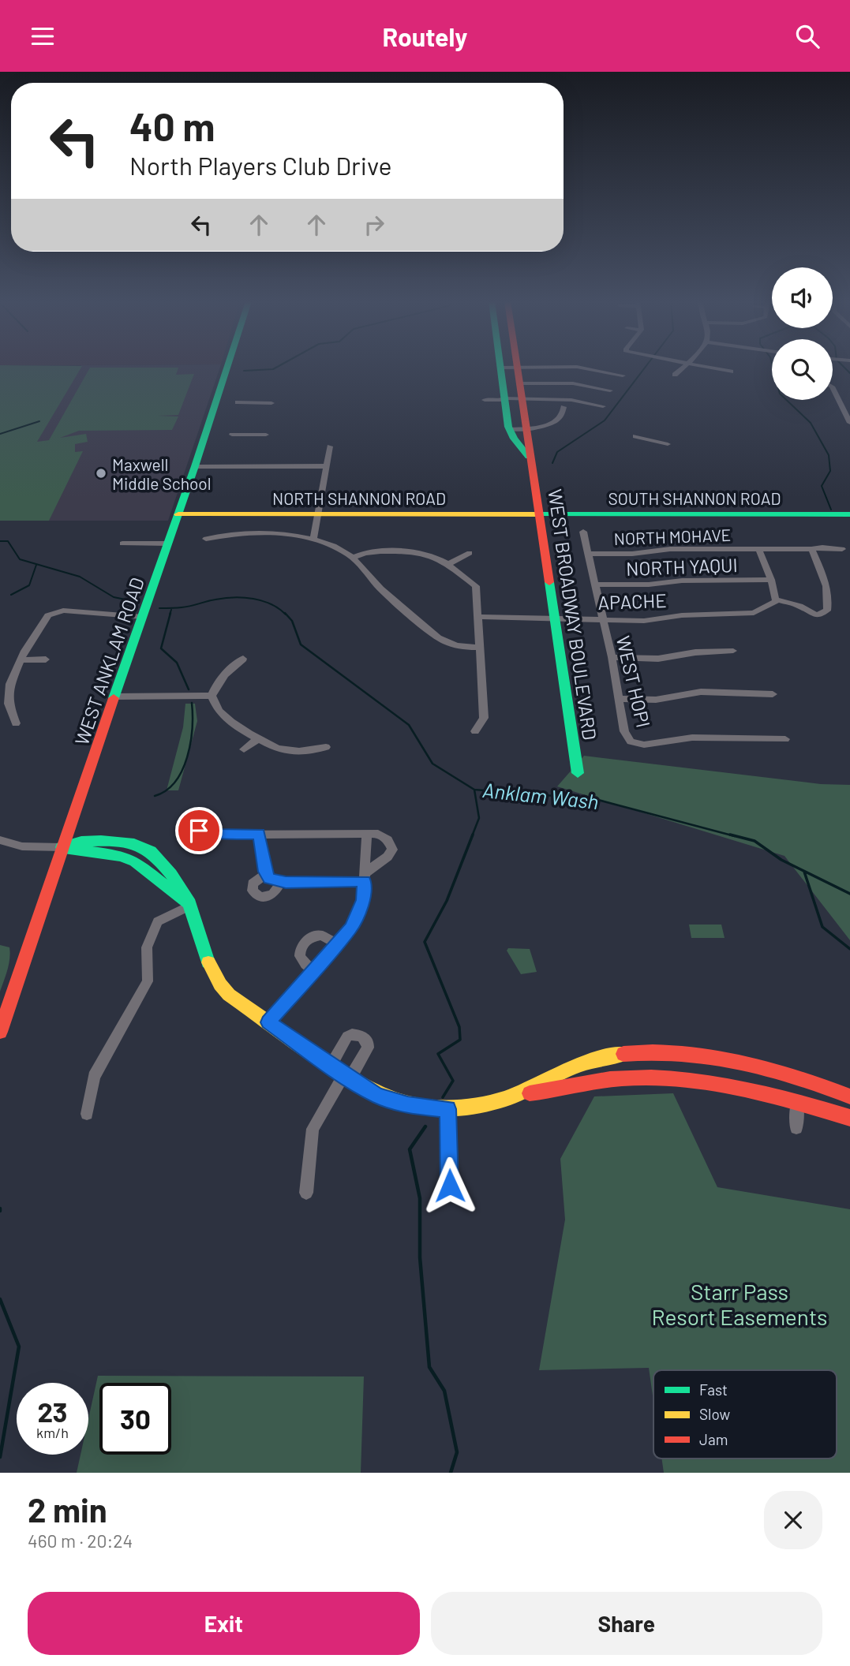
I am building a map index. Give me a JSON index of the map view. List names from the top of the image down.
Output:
{
  "streets": {
    "street": [
      "NORTH SHANNON ROAD",
      "SOUTH SHANNON ROAD",
      "NORTH MOHAVE",
      "NORTH YAQUI",
      "APACHE",
      "WEST BROADWAY BOULEVARD",
      "WEST ANKLAM ROAD",
      "WEST HOPI"
    ]
  },
  "crossings": [
    ["NORTH SHANNON ROAD", "SOUTH SHANNON ROAD"],
    ["NORTH SHANNON ROAD", "WEST BROADWAY BOULEVARD"],
    ["NORTH SHANNON ROAD", "WEST ANKLAM ROAD"],
    ["SOUTH SHANNON ROAD", "WEST BROADWAY BOULEVARD"],
    ["NORTH MOHAVE", "WEST HOPI"],
    ["NORTH YAQUI", "WEST HOPI"],
    ["APACHE", "WEST BROADWAY BOULEVARD"],
    ["APACHE", "WEST HOPI"]
  ],
  "water": ["Anklam Wash"],
  "parks": ["Starr Pass Resort Easements"],
  "places": ["Maxwell Middle School"],
  "legend": ["Fast", "Slow", "Jam"],
  "page": {
    "header": "Routely",
    "turn": ["40 m", "North Players Club Drive"],
    "speed": "23 km/h",
    "limit": "30",
    "heading": ["2 min", "460 m · 20:24"],
    "buttons": ["Exit", "Share"]
  }
}
